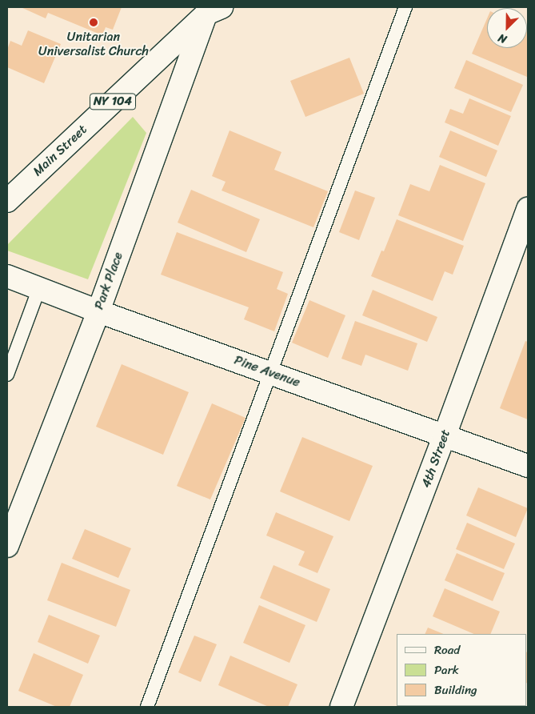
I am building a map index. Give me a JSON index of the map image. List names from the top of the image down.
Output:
{
  "streets": {
    "street": [
      "NY 104",
      "Main Street",
      "Park Place",
      "Pine Avenue",
      "4th Street"
    ]
  },
  "crossings": [
    ["Main Street", "Park Place"],
    ["Park Place", "Pine Avenue"],
    ["Pine Avenue", "4th Street"]
  ],
  "places": ["Unitarian Universalist Church"],
  "legend": ["Road", "Park", "Building"],
  "north": "bottom left"
}
